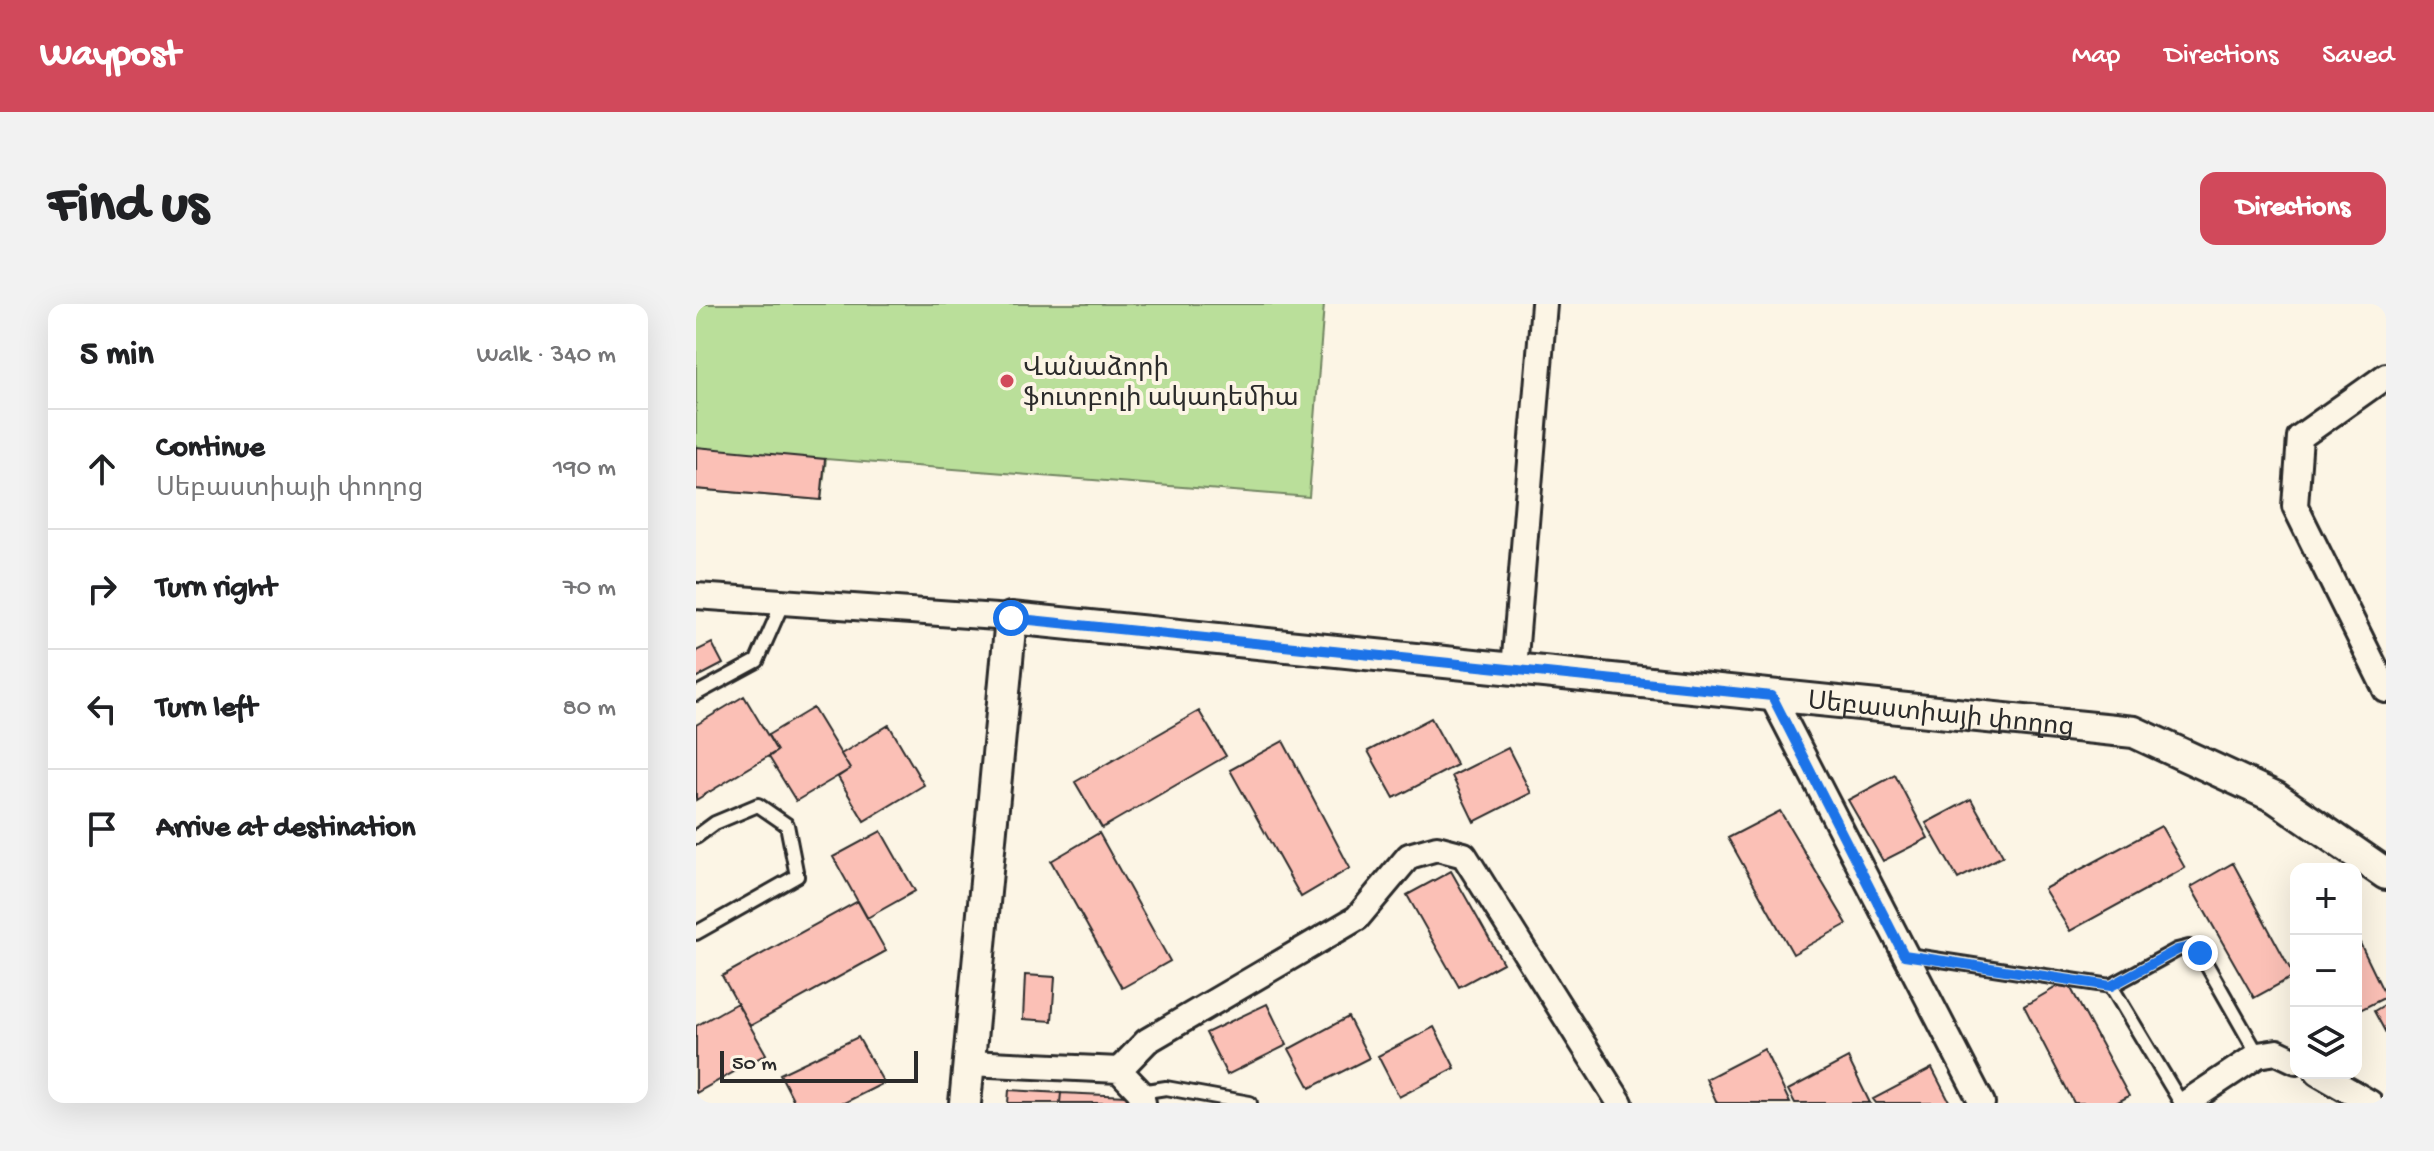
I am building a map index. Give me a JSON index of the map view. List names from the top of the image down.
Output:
{
  "streets": {
    "street": ["Սեբաստիայի փողոց"]
  },
  "places": ["Վանաձորի ֆուտբոլի ակադեմիա"],
  "scale_bar": "50 m",
  "page": {
    "header": "Waypost",
    "nav": ["Map", "Directions", "Saved"],
    "buttons": "Directions",
    "title": "Find us",
    "heading": ["5 min", "Walk · 340 m"],
    "list": [
      ["Continue", "Սեբաստիայի փողոց", "190 m"],
      ["Turn right", "70 m"],
      ["Turn left", "80 m"],
      "Arrive at destination"
    ],
    "map_buttons": ["+", "−"],
    "scale": "50 m"
  }
}
